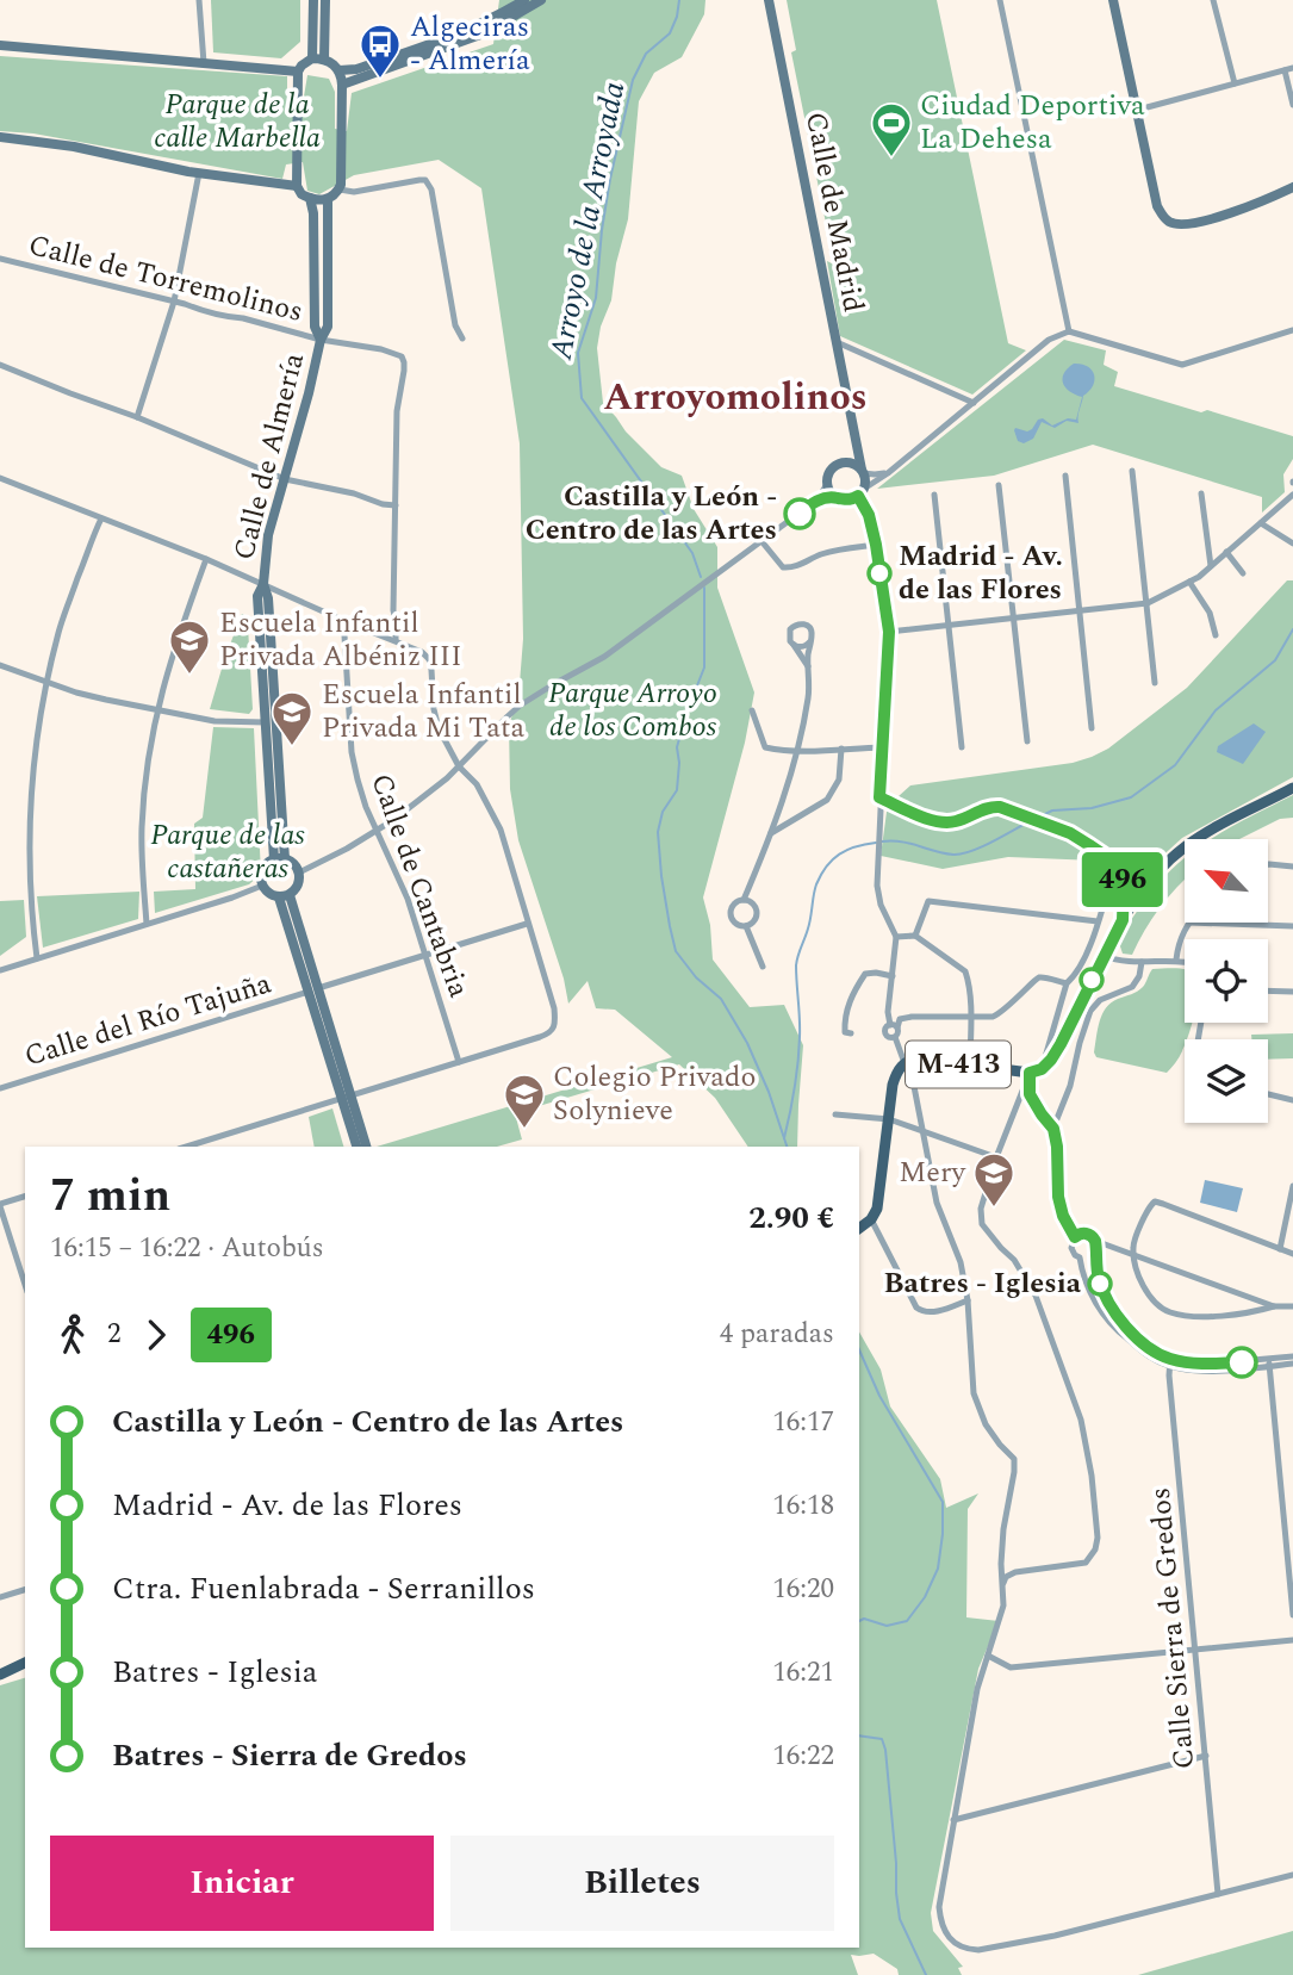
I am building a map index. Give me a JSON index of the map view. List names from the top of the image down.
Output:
{
  "streets": {
    "main road": ["M-413"],
    "street": [
      "Calle de Madrid",
      "Calle de Torremolinos",
      "Calle de Almería",
      "Calle de Cantabria",
      "Calle del Río Tajuña",
      "Calle Sierra de Gredos"
    ]
  },
  "crossings": [
    ["Calle de Torremolinos", "Calle de Almería"],
    ["Calle de Cantabria", "Calle del Río Tajuña"]
  ],
  "districts": ["Arroyomolinos"],
  "water": ["Arroyo de la Arroyada"],
  "parks": ["Parque de la calle Marbella", "Parque Arroyo de los Combos", "Parque de las castañeras"],
  "places": {
    "bus stop": ["Algeciras - Almería"],
    "sports": ["Ciudad Deportiva La Dehesa"],
    "other": ["Castilla y León - Centro de las Artes", "Madrid - Av. de las Flores", "Batres - Iglesia"],
    "school or university": [
      "Escuela Infantil Privada Albéniz III",
      "Escuela Infantil Privada Mi Tata",
      "Colegio Privado Solynieve",
      "Mery"
    ]
  },
  "lines": ["bus line 496"],
  "north": "top left",
  "page": {
    "on_map": "496",
    "heading": ["7 min", "16:15 – 16:22 · Autobús", "2.90 €"],
    "legs": ["2", "496", "4 paradas"],
    "list": [
      {
        "name": "Castilla y León - Centro de las Artes",
        "value": "16:17"
      },
      {
        "name": "Madrid - Av. de las Flores",
        "value": "16:18"
      },
      {
        "name": "Ctra. Fuenlabrada - Serranillos",
        "value": "16:20"
      },
      {
        "name": "Batres - Iglesia",
        "value": "16:21"
      },
      {
        "name": "Batres - Sierra de Gredos",
        "value": "16:22"
      }
    ],
    "buttons": ["Iniciar", "Billetes"]
  }
}
